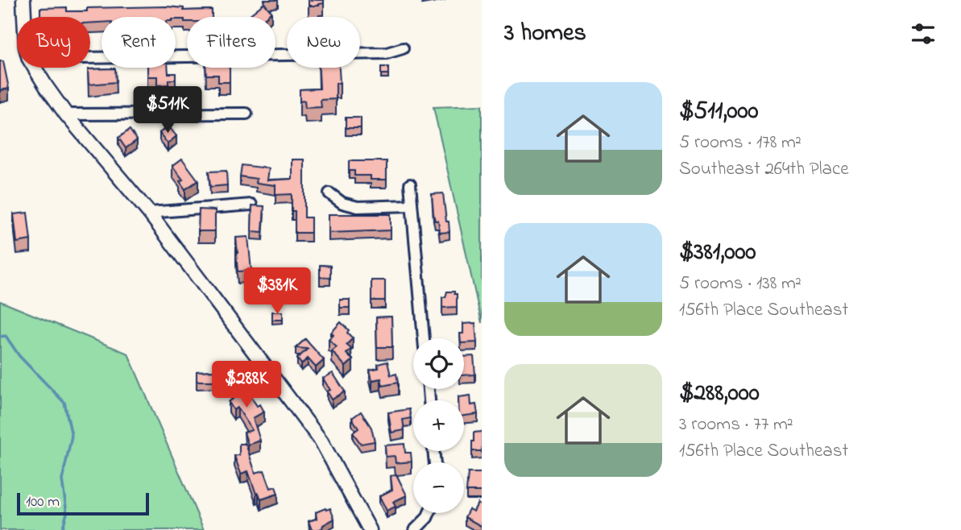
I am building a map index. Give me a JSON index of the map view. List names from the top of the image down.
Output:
{
  "scale_bar": "100 m",
  "page": {
    "heading": "3 homes",
    "chip": [
      "Buy",
      "Rent",
      "Filters",
      "New"
    ],
    "list": [
      {
        "name": "$511,000",
        "note": "5 rooms · 178 m² · Southeast 264th Place"
      },
      {
        "name": "$381,000",
        "note": "5 rooms · 138 m² · 156th Place Southeast"
      },
      {
        "name": "$288,000",
        "note": "3 rooms · 77 m² · 156th Place Southeast"
      }
    ],
    "price": ["$511K", "$381K", "$288K"],
    "map_buttons": ["+", "−"],
    "scale": "100 m"
  }
}
